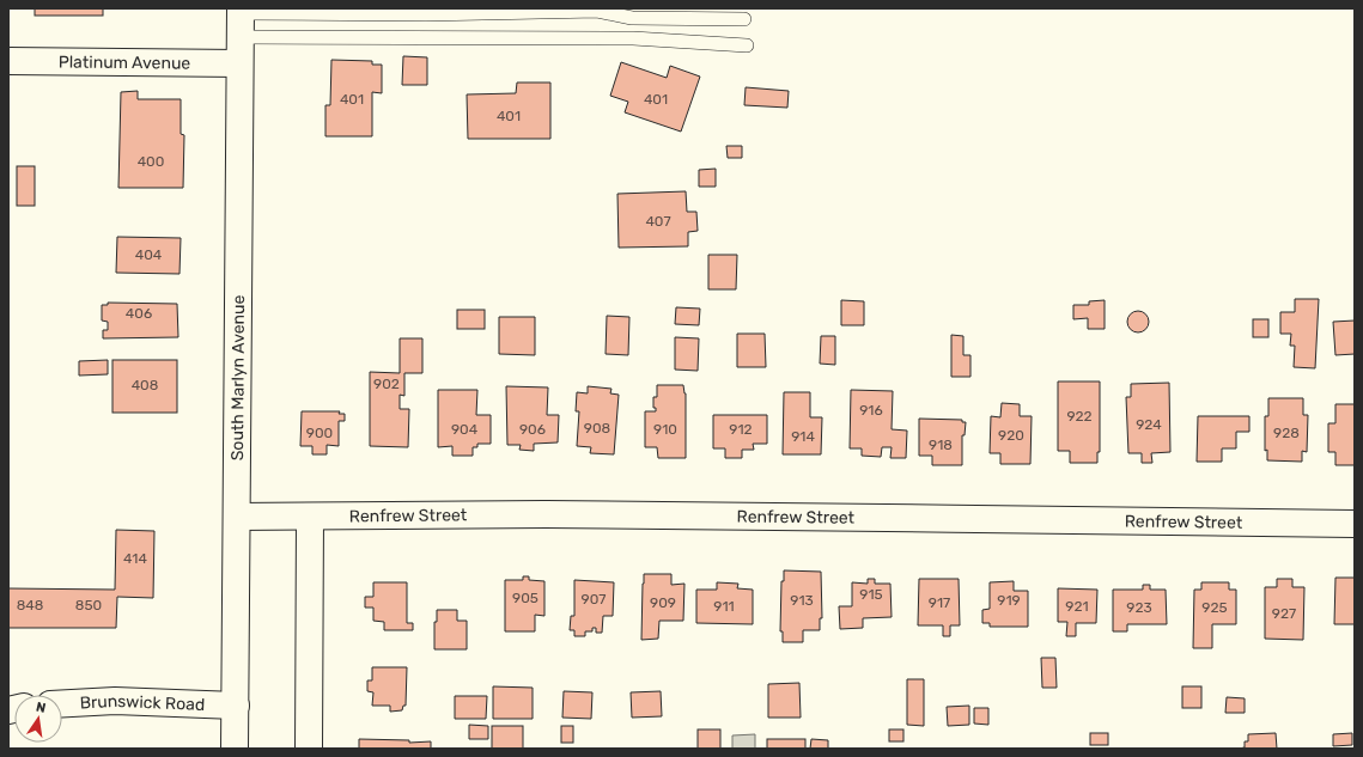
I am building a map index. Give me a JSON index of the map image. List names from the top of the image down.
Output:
{
  "streets": {
    "street": [
      "Platinum Avenue",
      "South Marlyn Avenue",
      "Renfrew Street",
      "Brunswick Road"
    ]
  },
  "crossings": [
    ["Platinum Avenue", "South Marlyn Avenue"],
    ["South Marlyn Avenue", "Renfrew Street"],
    ["South Marlyn Avenue", "Brunswick Road"]
  ],
  "house_numbers": [
    "401",
    "401",
    "401",
    "400",
    "407",
    "404",
    "406",
    "902",
    "408",
    "916",
    "922",
    "924",
    "908",
    "904",
    "906",
    "910",
    "912",
    "900",
    "928",
    "920",
    "914",
    "918",
    "414",
    "915",
    "905",
    "907",
    "913",
    "919",
    "909",
    "917",
    "848",
    "850",
    "911",
    "921",
    "923",
    "925",
    "927"
  ],
  "north": "top"
}
